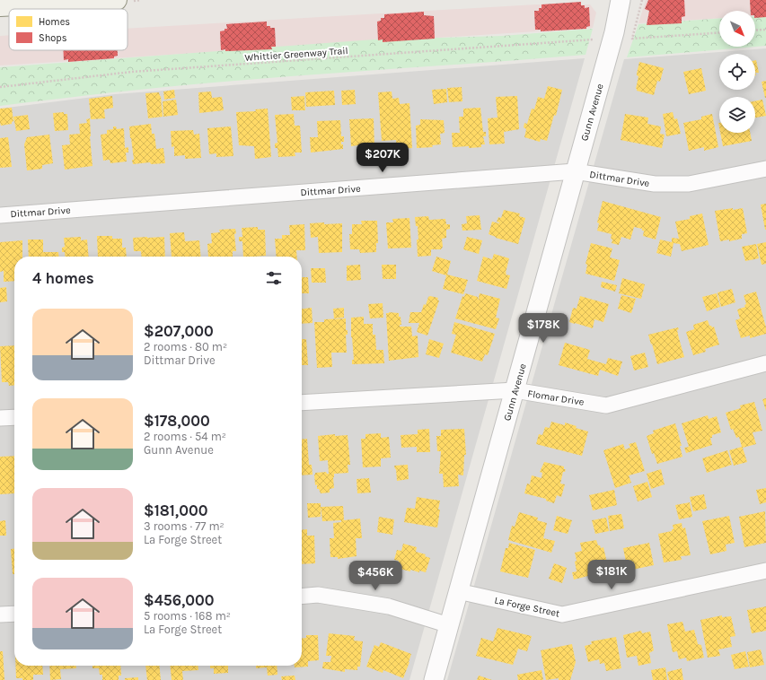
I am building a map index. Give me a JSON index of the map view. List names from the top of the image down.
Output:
{
  "streets": {
    "street": [
      "Gunn Avenue",
      "Dittmar Drive",
      "Flomar Drive",
      "La Forge Street"
    ],
    "path": ["Whittier Greenway Trail"]
  },
  "crossings": [
    ["Gunn Avenue", "Dittmar Drive"],
    ["Gunn Avenue", "Flomar Drive"],
    ["Gunn Avenue", "La Forge Street"]
  ],
  "legend": ["Homes", "Shops"],
  "north": "bottom right",
  "page": {
    "price": [
      "$207K",
      "$178K",
      "$181K",
      "$456K"
    ],
    "heading": "4 homes",
    "list": [
      {
        "name": "$207,000",
        "note": "2 rooms · 80 m² · Dittmar Drive"
      },
      {
        "name": "$178,000",
        "note": "2 rooms · 54 m² · Gunn Avenue"
      },
      {
        "name": "$181,000",
        "note": "3 rooms · 77 m² · La Forge Street"
      },
      {
        "name": "$456,000",
        "note": "5 rooms · 168 m² · La Forge Street"
      }
    ]
  }
}
